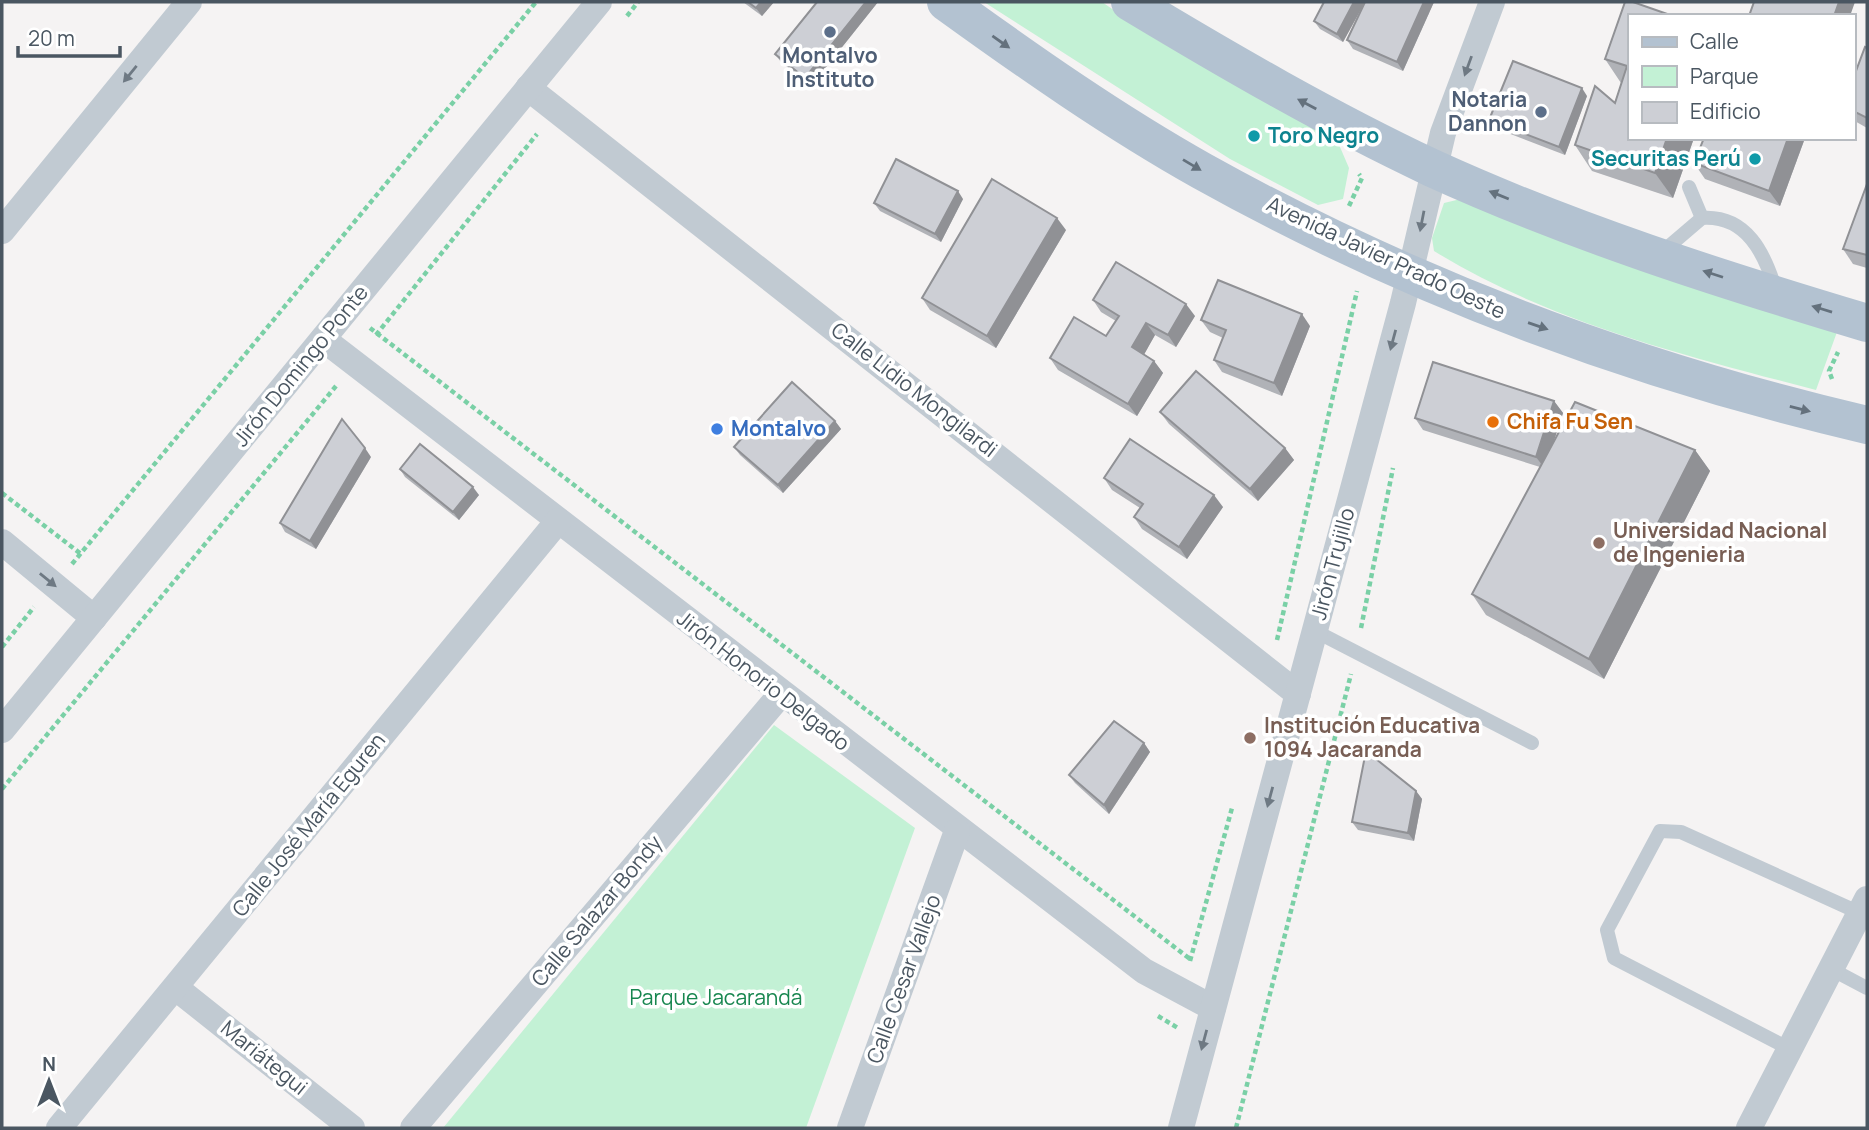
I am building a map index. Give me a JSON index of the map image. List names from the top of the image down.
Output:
{
  "streets": {
    "main road": ["Avenida Javier Prado Oeste"],
    "street": [
      "Jirón Domingo Ponte",
      "Calle Lidio Mongilardi",
      "Jirón Trujillo",
      "Jirón Honorio Delgado",
      "Calle José María Eguren",
      "Calle Salazar Bondy",
      "Calle Cesar Vallejo",
      "Mariátegui"
    ]
  },
  "crossings": [
    ["Avenida Javier Prado Oeste", "Jirón Trujillo"],
    ["Jirón Domingo Ponte", "Calle Lidio Mongilardi"],
    ["Jirón Domingo Ponte", "Jirón Honorio Delgado"],
    ["Calle Lidio Mongilardi", "Jirón Trujillo"],
    ["Jirón Trujillo", "Jirón Honorio Delgado"],
    ["Jirón Honorio Delgado", "Calle José María Eguren"],
    ["Jirón Honorio Delgado", "Calle Salazar Bondy"],
    ["Jirón Honorio Delgado", "Calle Cesar Vallejo"],
    ["Calle José María Eguren", "Mariátegui"]
  ],
  "one_way": ["Jirón Trujillo"],
  "parks": ["Parque Jacarandá"],
  "places": [
    "Montalvo Instituto",
    "Notaria Dannon",
    "Toro Negro",
    "Securitas Perú",
    "Chifa Fu Sen",
    "Montalvo",
    "Universidad Nacional de Ingenieria",
    "Institución Educativa 1094 Jacaranda"
  ],
  "legend": ["Calle", "Parque", "Edificio"],
  "scale_bar": "20 m",
  "north": "top"
}
